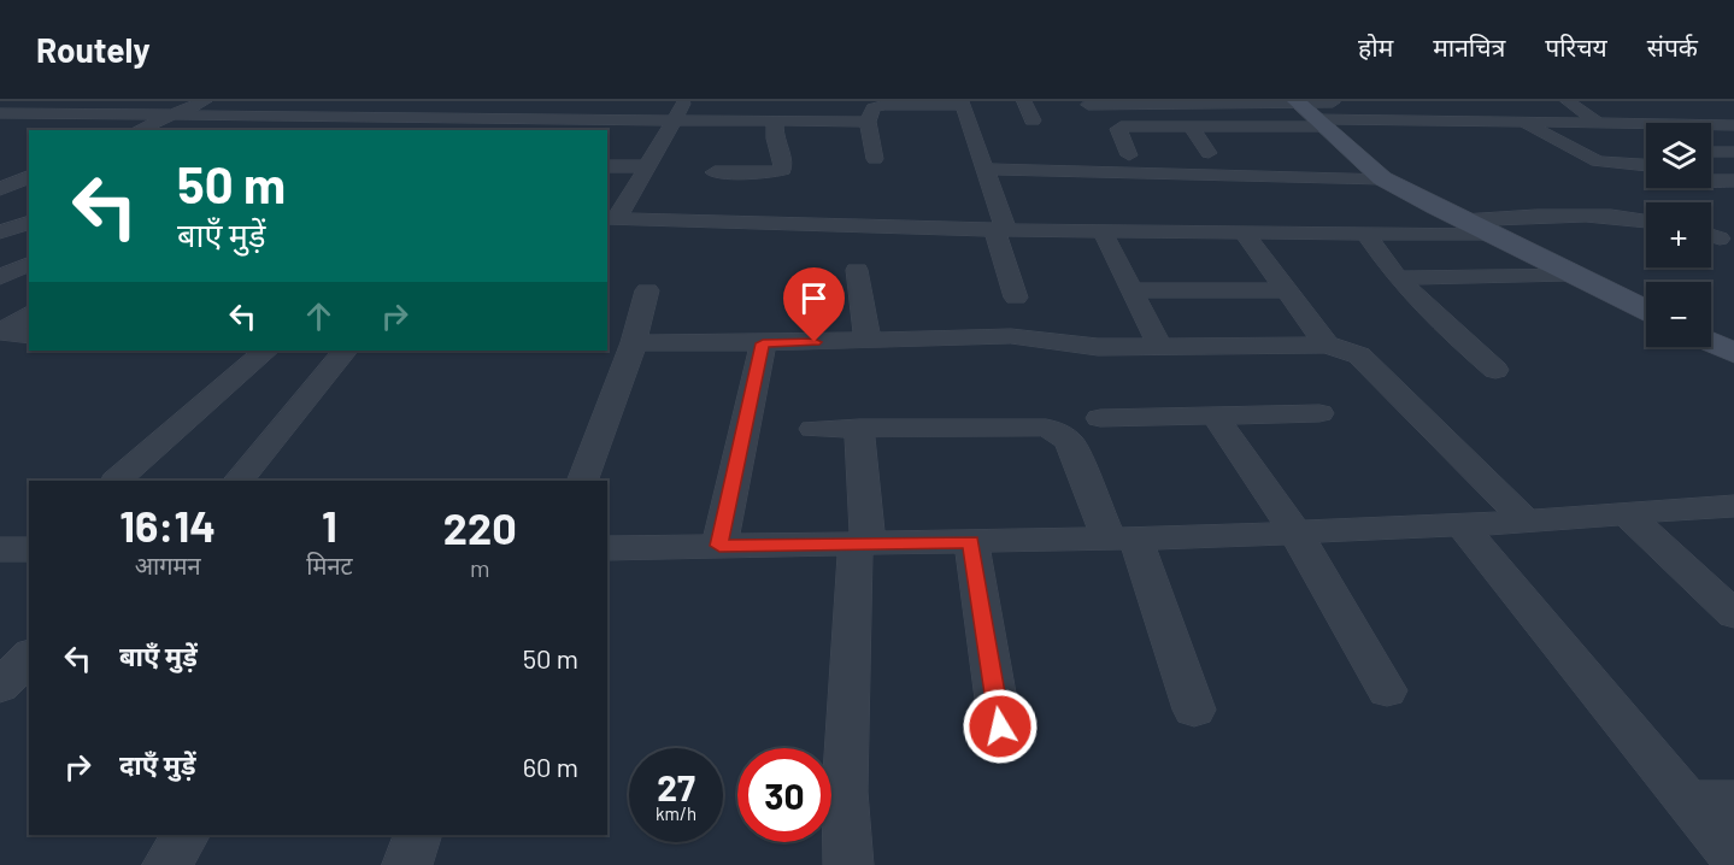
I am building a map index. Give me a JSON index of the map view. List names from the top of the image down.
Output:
{
  "page": {
    "header": "Routely",
    "nav": [
      "होम",
      "मानचित्र",
      "परिचय",
      "संपर्क"
    ],
    "map_buttons": ["+", "−"],
    "turn": ["50 m", "बाएँ मुड़ें"],
    "eta": [
      "16:14",
      "आगमन",
      "1",
      "मिनट",
      "220",
      "m"
    ],
    "list": [
      {
        "name": "बाएँ मुड़ें",
        "value": "50 m"
      },
      {
        "name": "दाएँ मुड़ें",
        "value": "60 m"
      }
    ],
    "speed": "27 km/h",
    "limit": "30"
  }
}
